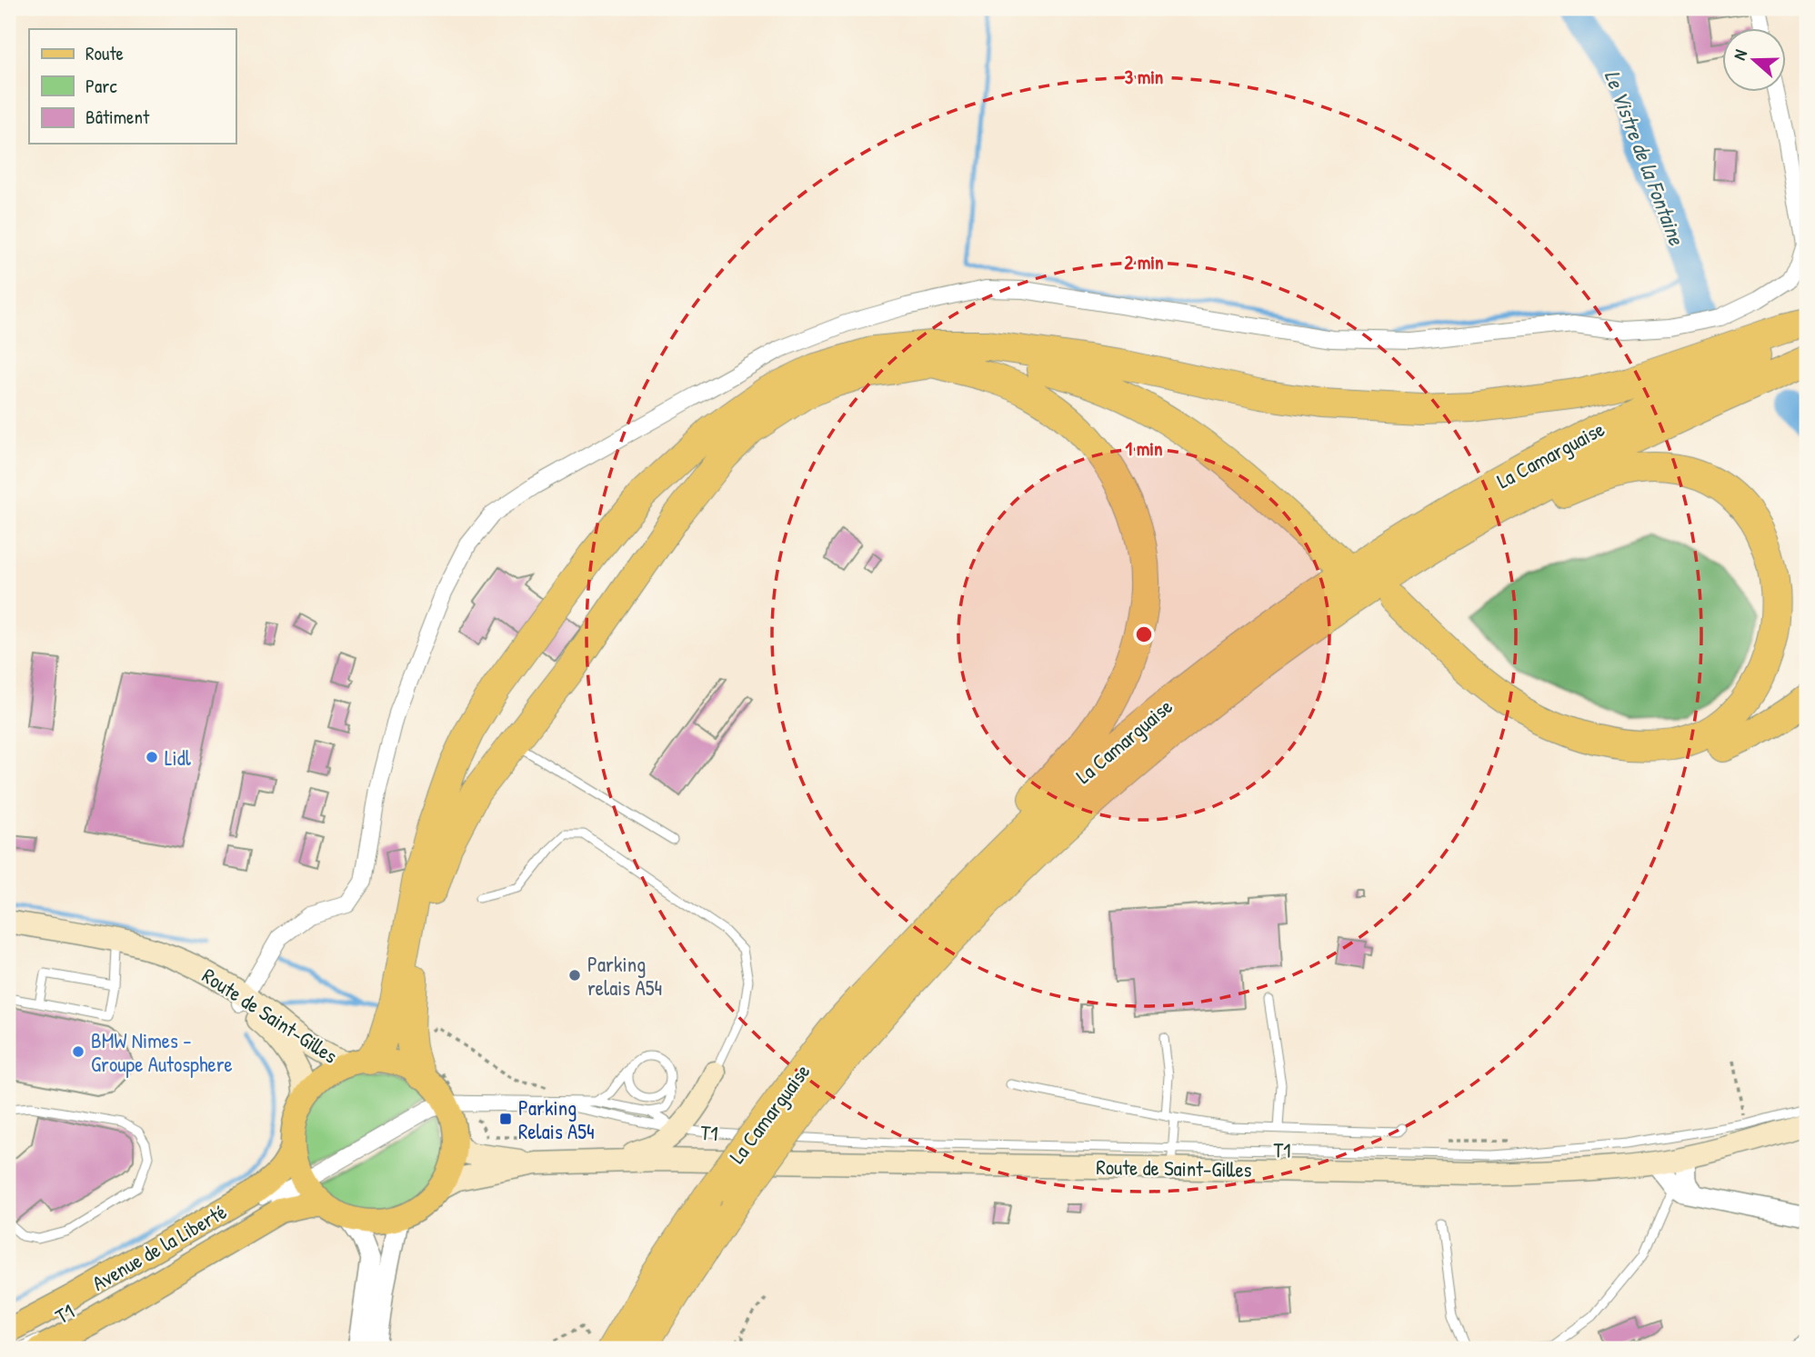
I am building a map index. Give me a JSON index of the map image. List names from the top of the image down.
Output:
{
  "streets": {
    "highway": ["La Camarguaise"],
    "main road": ["Route de Saint-Gilles", "Avenue de la Liberté"],
    "lane": ["T1"]
  },
  "crossings": [
    ["Route de Saint-Gilles", "T1"],
    ["T1", "Avenue de la Liberté"]
  ],
  "water": ["Le Vistre de la Fontaine"],
  "places": {
    "other": ["Lidl", "Parking relais A54", "BMW Nimes - Groupe Autosphere"],
    "transit": ["Parking Relais A54"]
  },
  "legend": ["Route", "Parc", "Bâtiment"],
  "north": "left",
  "rings": ["3 min", "2 min", "1 min"]
}
